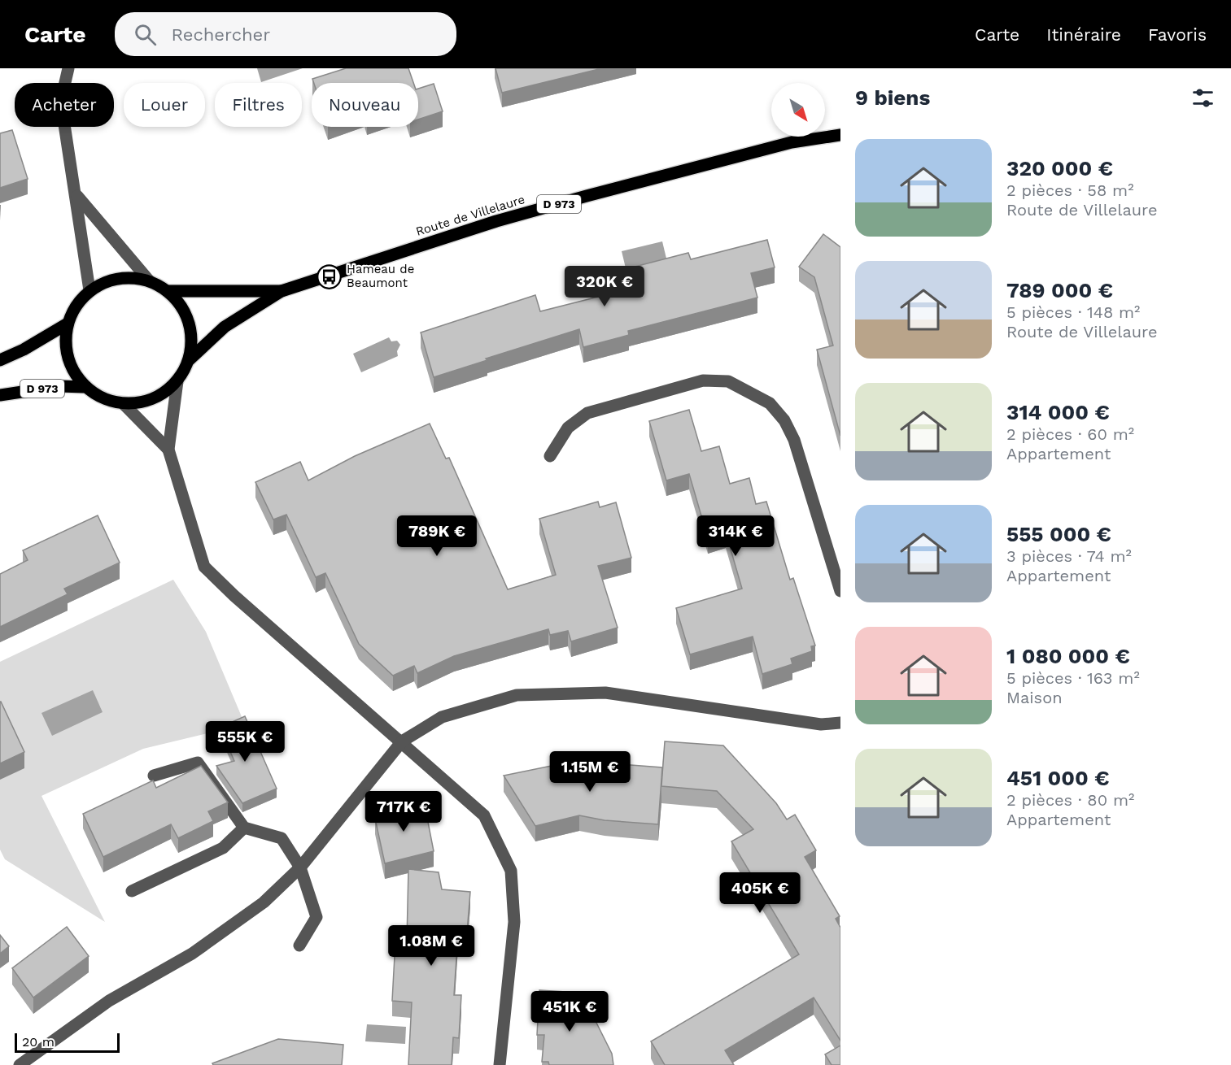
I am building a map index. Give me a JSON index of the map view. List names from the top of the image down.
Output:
{
  "streets": {
    "main road": ["D 973", "Route de Villelaure"]
  },
  "crossings": [
    ["D 973", "Route de Villelaure"]
  ],
  "places": {
    "bus stop": ["Hameau de Beaumont"]
  },
  "scale_bar": "20 m",
  "north": "bottom right",
  "page": {
    "header": "Carte",
    "search": "Rechercher",
    "nav": ["Carte", "Itinéraire", "Favoris"],
    "heading": "9 biens",
    "chip": [
      "Acheter",
      "Louer",
      "Filtres",
      "Nouveau"
    ],
    "list": [
      {
        "name": "320 000 €",
        "note": "2 pièces · 58 m² · Route de Villelaure"
      },
      {
        "name": "789 000 €",
        "note": "5 pièces · 148 m² · Route de Villelaure"
      },
      {
        "name": "314 000 €",
        "note": "2 pièces · 60 m² · Appartement"
      },
      {
        "name": "555 000 €",
        "note": "3 pièces · 74 m² · Appartement"
      },
      {
        "name": "1 080 000 €",
        "note": "5 pièces · 163 m² · Maison"
      },
      {
        "name": "451 000 €",
        "note": "2 pièces · 80 m² · Appartement"
      }
    ],
    "price": [
      "320K €",
      "789K €",
      "314K €",
      "555K €",
      "1.15M €",
      "717K €",
      "405K €",
      "1.08M €",
      "451K €"
    ],
    "scale": "20 m"
  }
}
